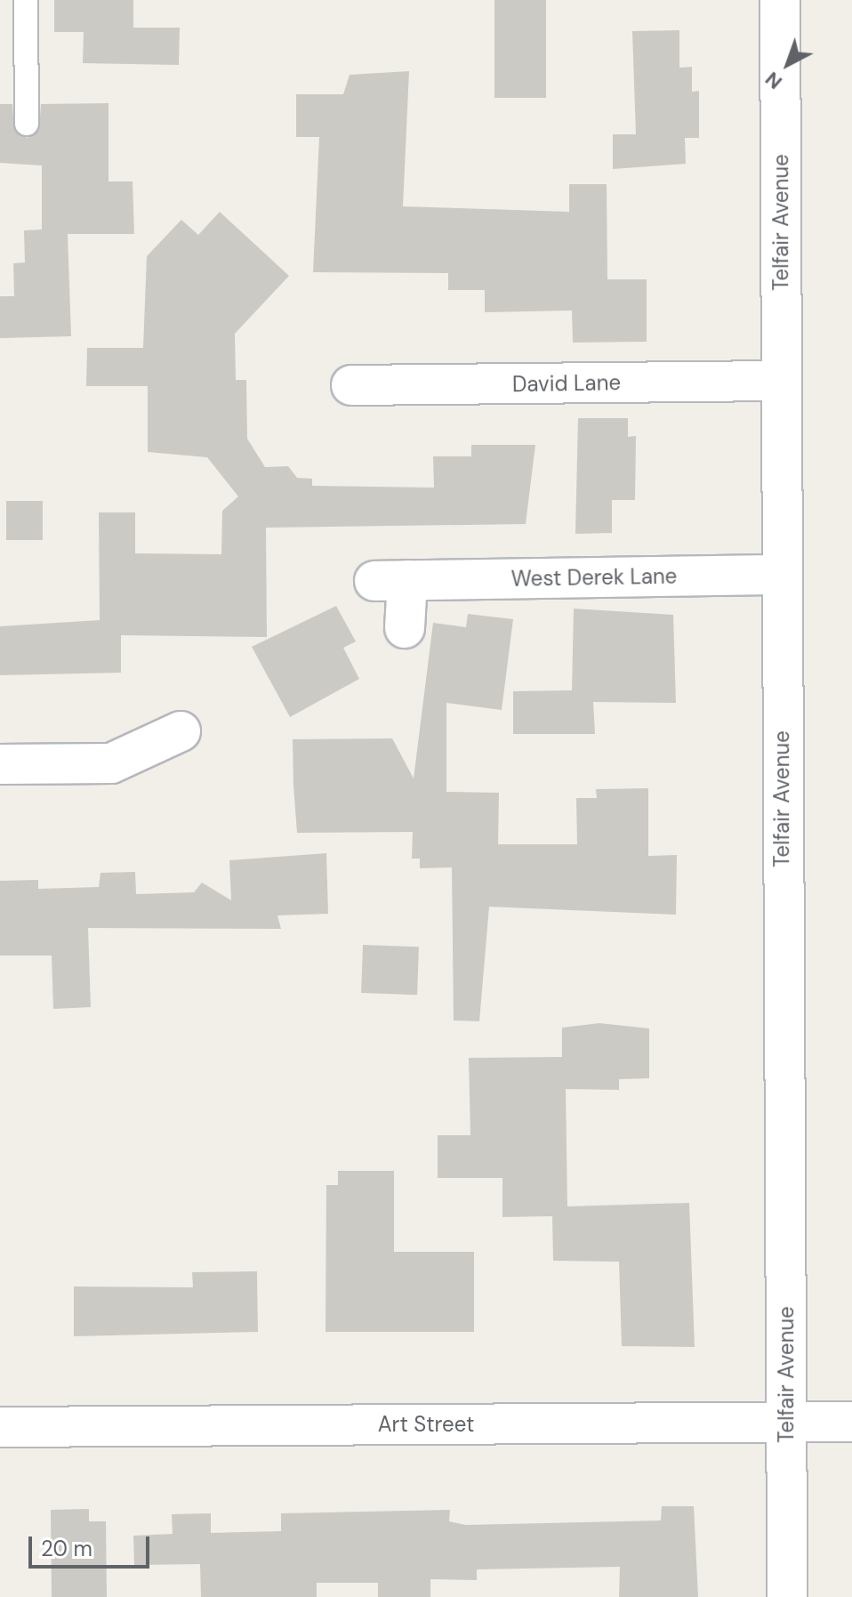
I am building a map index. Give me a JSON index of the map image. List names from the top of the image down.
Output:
{
  "streets": {
    "street": [
      "Telfair Avenue",
      "David Lane",
      "West Derek Lane",
      "Art Street"
    ]
  },
  "crossings": [
    ["Telfair Avenue", "David Lane"],
    ["Telfair Avenue", "West Derek Lane"],
    ["Telfair Avenue", "Art Street"]
  ],
  "scale_bar": "20 m",
  "north": "bottom left"
}
